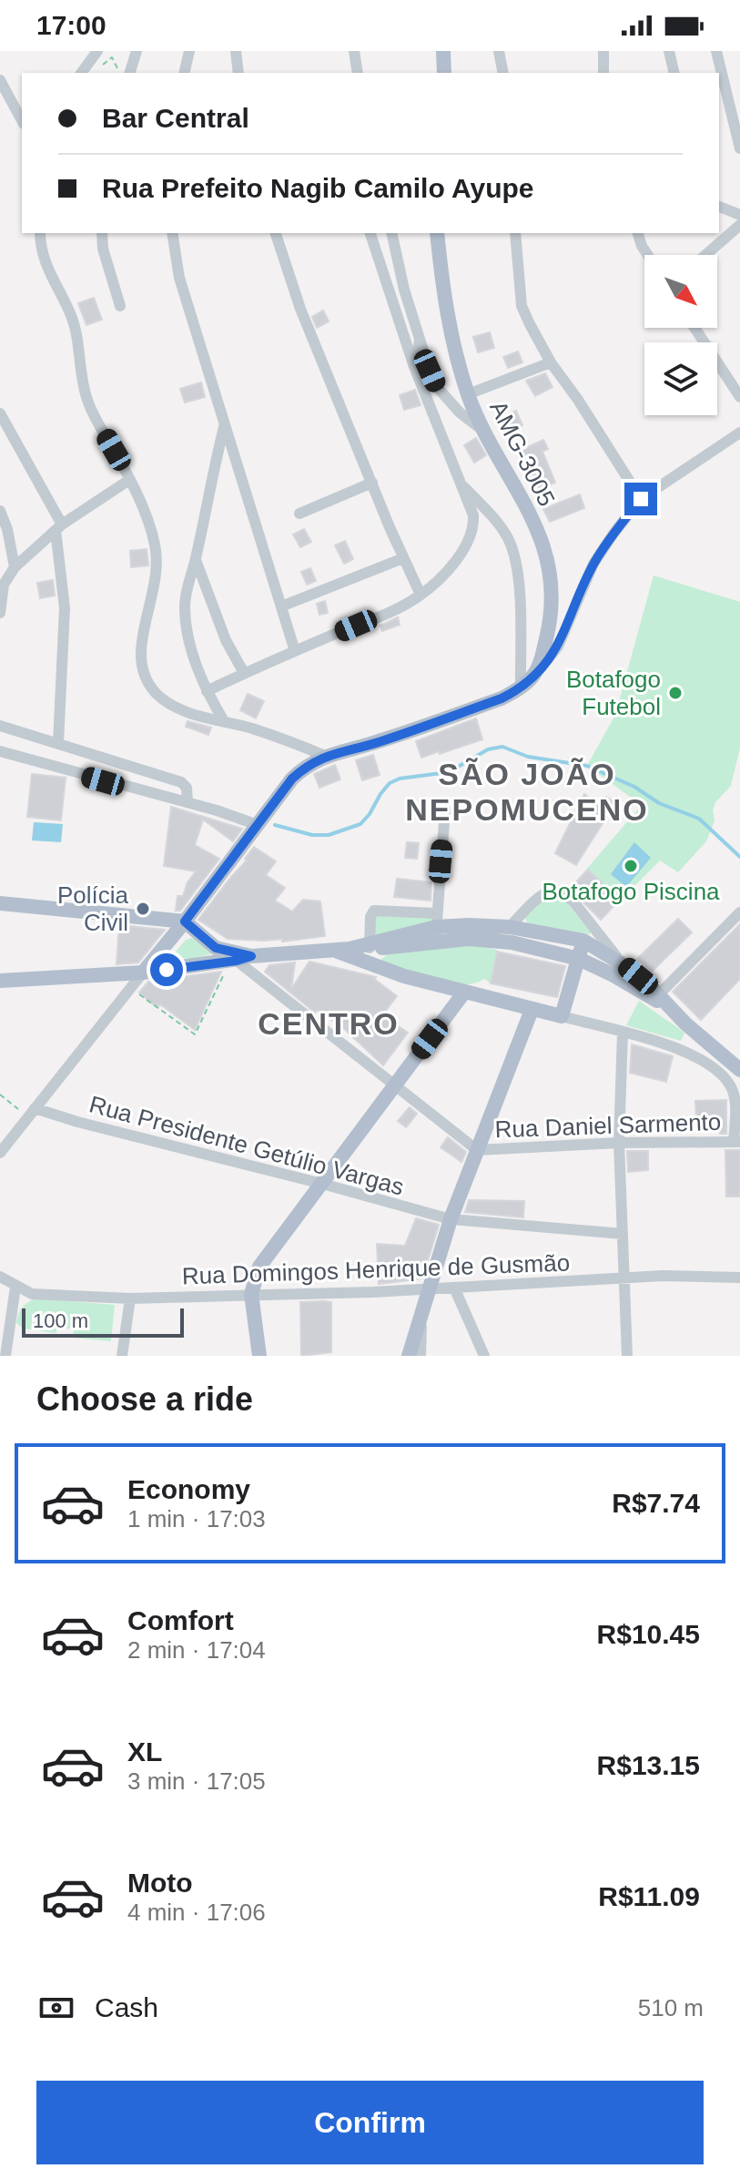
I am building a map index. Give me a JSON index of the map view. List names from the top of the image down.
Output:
{
  "streets": {
    "main road": ["AMG-3005"],
    "street": ["Rua Daniel Sarmento", "Rua Presidente Getúlio Vargas", "Rua Domingos Henrique de Gusmão"]
  },
  "districts": ["SÃO JOÃO NEPOMUCENO", "CENTRO"],
  "places": ["Botafogo Futebol", "Botafogo Piscina", "Polícia Civil"],
  "scale_bar": "100 m",
  "north": "bottom right",
  "page": {
    "status": "17:00",
    "banner": ["Bar Central", "Rua Prefeito Nagib Camilo Ayupe"],
    "scale": "100 m",
    "heading": "Choose a ride",
    "list": [
      {
        "name": "Economy",
        "note": "1 min · 17:03",
        "value": "R$7.74"
      },
      {
        "name": "Comfort",
        "note": "2 min · 17:04",
        "value": "R$10.45"
      },
      {
        "name": "XL",
        "note": "3 min · 17:05",
        "value": "R$13.15"
      },
      {
        "name": "Moto",
        "note": "4 min · 17:06",
        "value": "R$11.09"
      }
    ],
    "pay": ["Cash", "510 m"],
    "buttons": "Confirm"
  }
}
